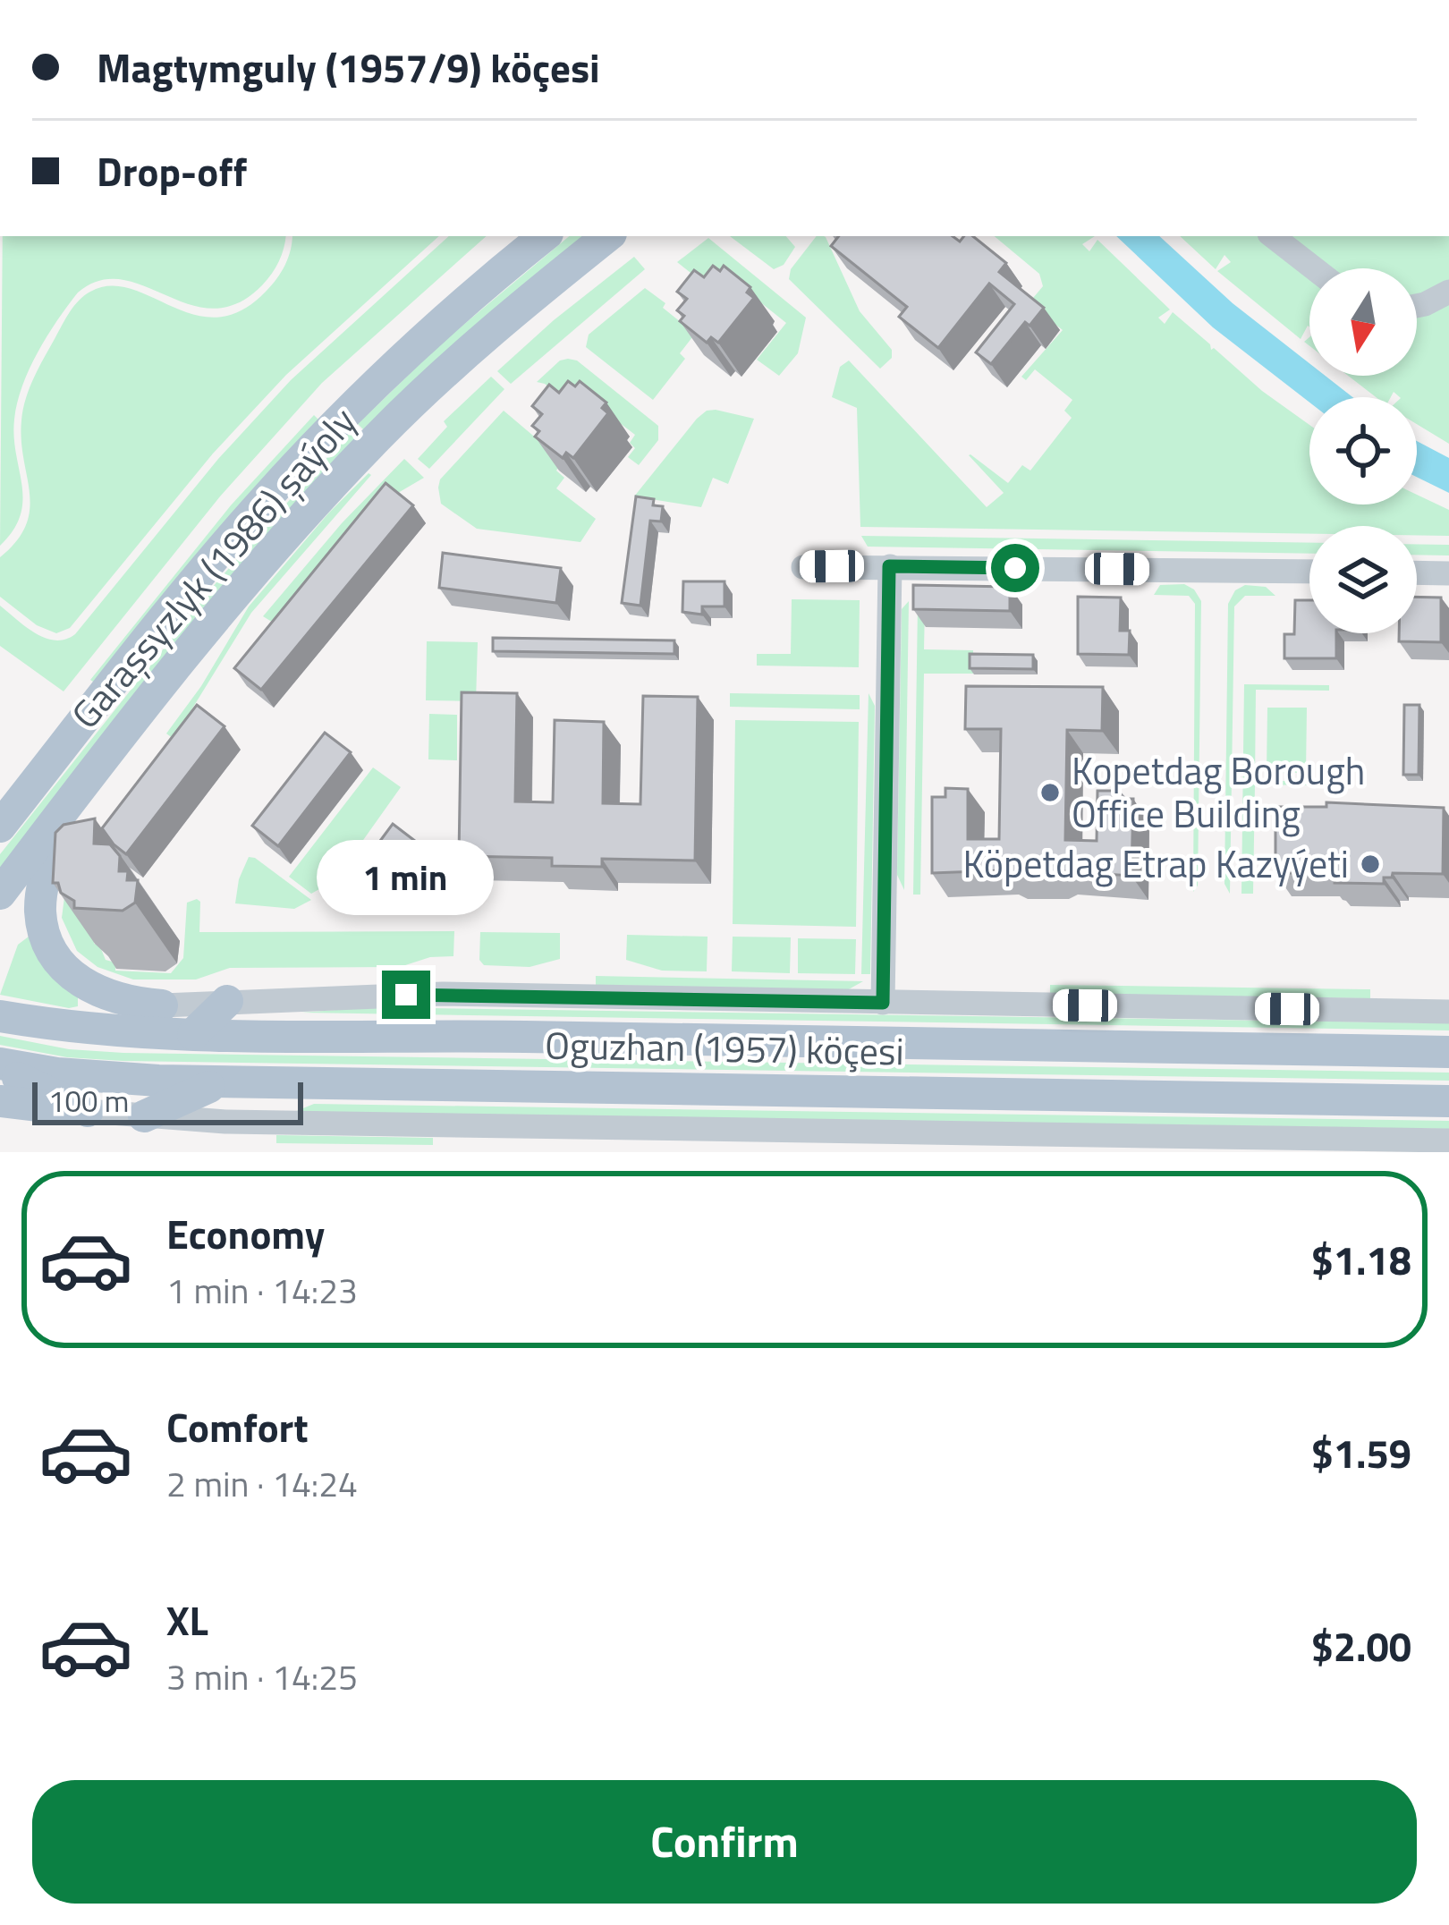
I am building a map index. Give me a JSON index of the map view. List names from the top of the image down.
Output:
{
  "streets": {
    "main road": ["Garaşsyzlyk (1986) şaýoly", "Oguzhan (1957) köçesi"]
  },
  "places": ["Kopetdag Borough Office Building", "Köpetdag Etrap Kazyýeti"],
  "scale_bar": "100 m",
  "north": "bottom",
  "page": {
    "banner": ["Magtymguly (1957/9) köçesi", "Drop-off"],
    "bubble": "1 min",
    "scale": "100 m",
    "list": [
      {
        "name": "Economy",
        "note": "1 min · 14:23",
        "value": "$1.18"
      },
      {
        "name": "Comfort",
        "note": "2 min · 14:24",
        "value": "$1.59"
      },
      {
        "name": "XL",
        "note": "3 min · 14:25",
        "value": "$2.00"
      }
    ],
    "buttons": "Confirm"
  }
}
